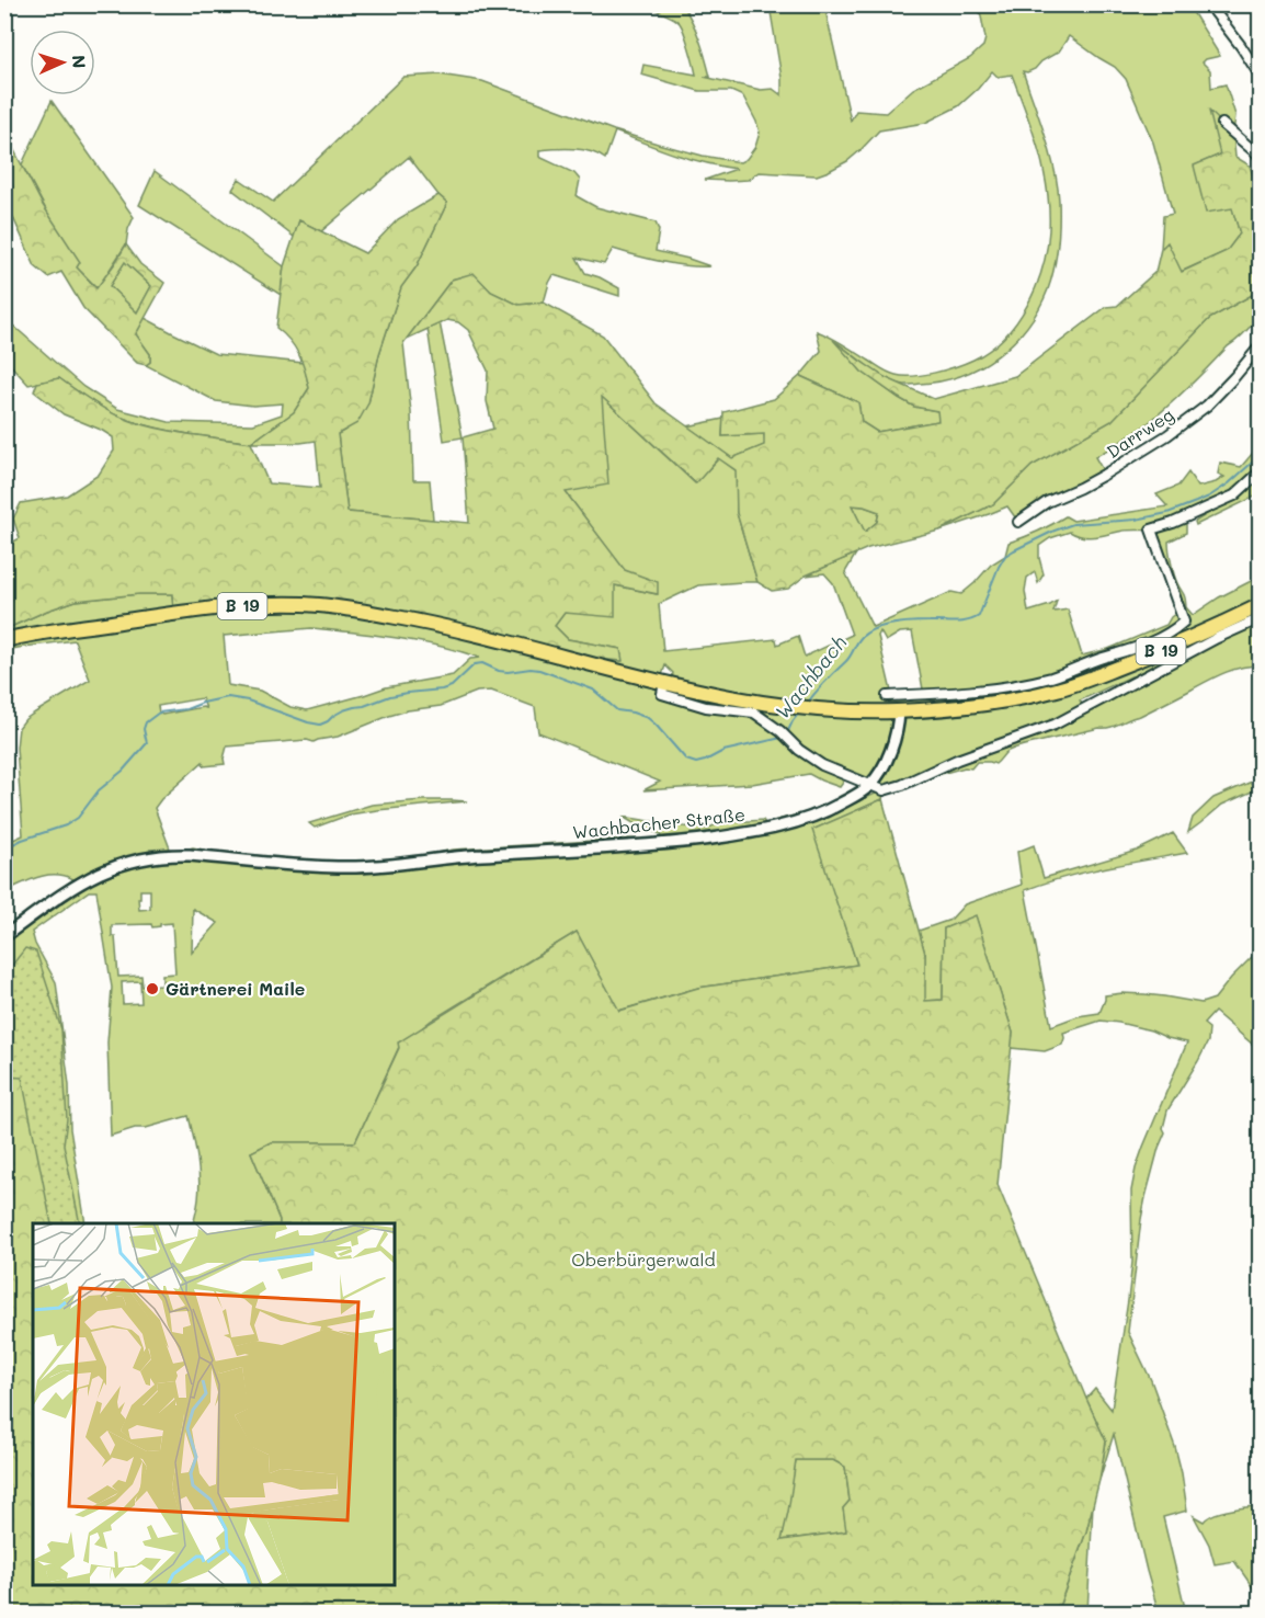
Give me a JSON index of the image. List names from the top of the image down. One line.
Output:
{"streets":{"main road":["B 19"],"street":["Darrweg","Wachbacher Straße"]},"crossings":[["B 19","Wachbacher Straße"]],"water":["Wachbach"],"parks":["Oberbürgerwald"],"places":["Gärtnerei Maile"],"north":"right"}
